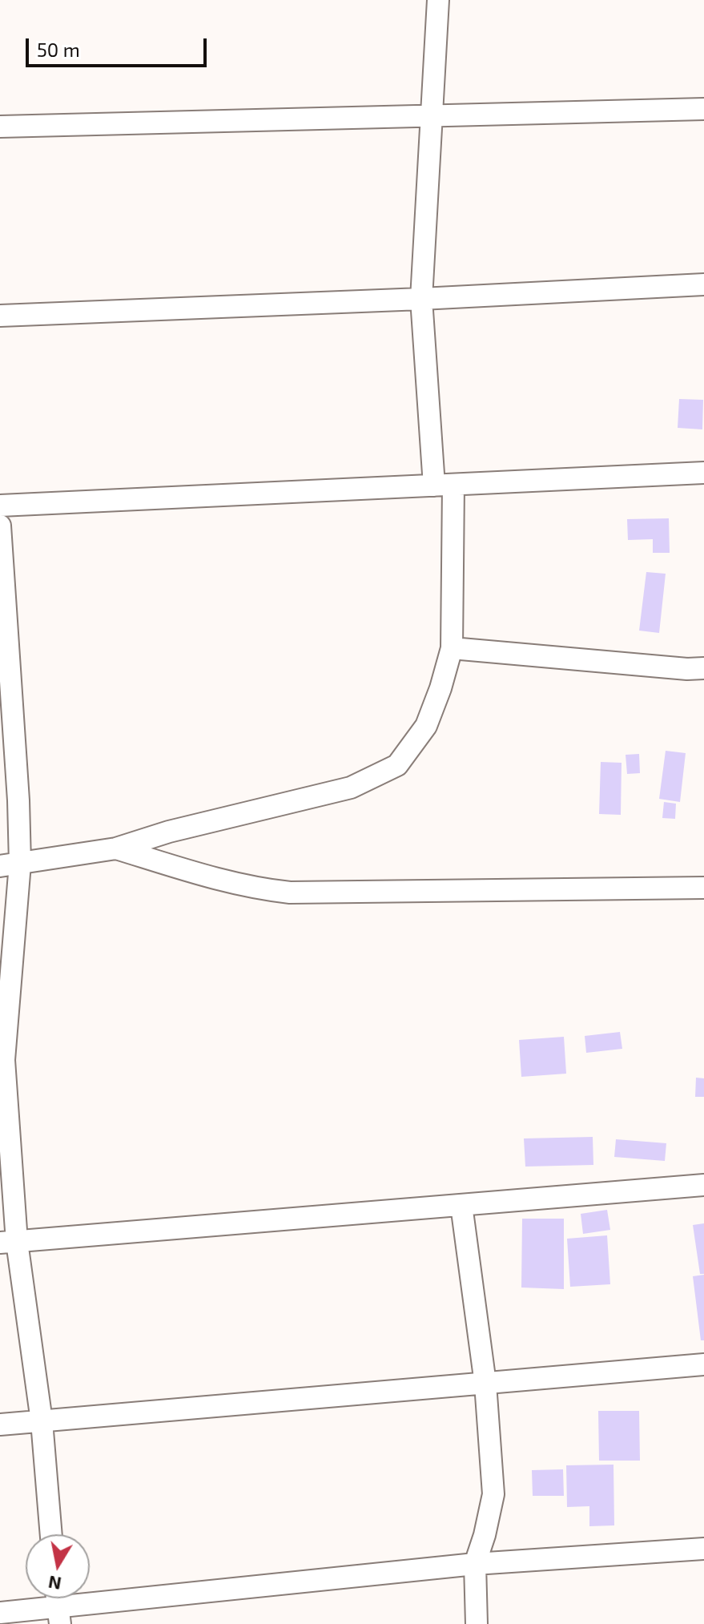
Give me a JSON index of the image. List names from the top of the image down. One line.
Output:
{"scale_bar":"50 m","north":"bottom"}
